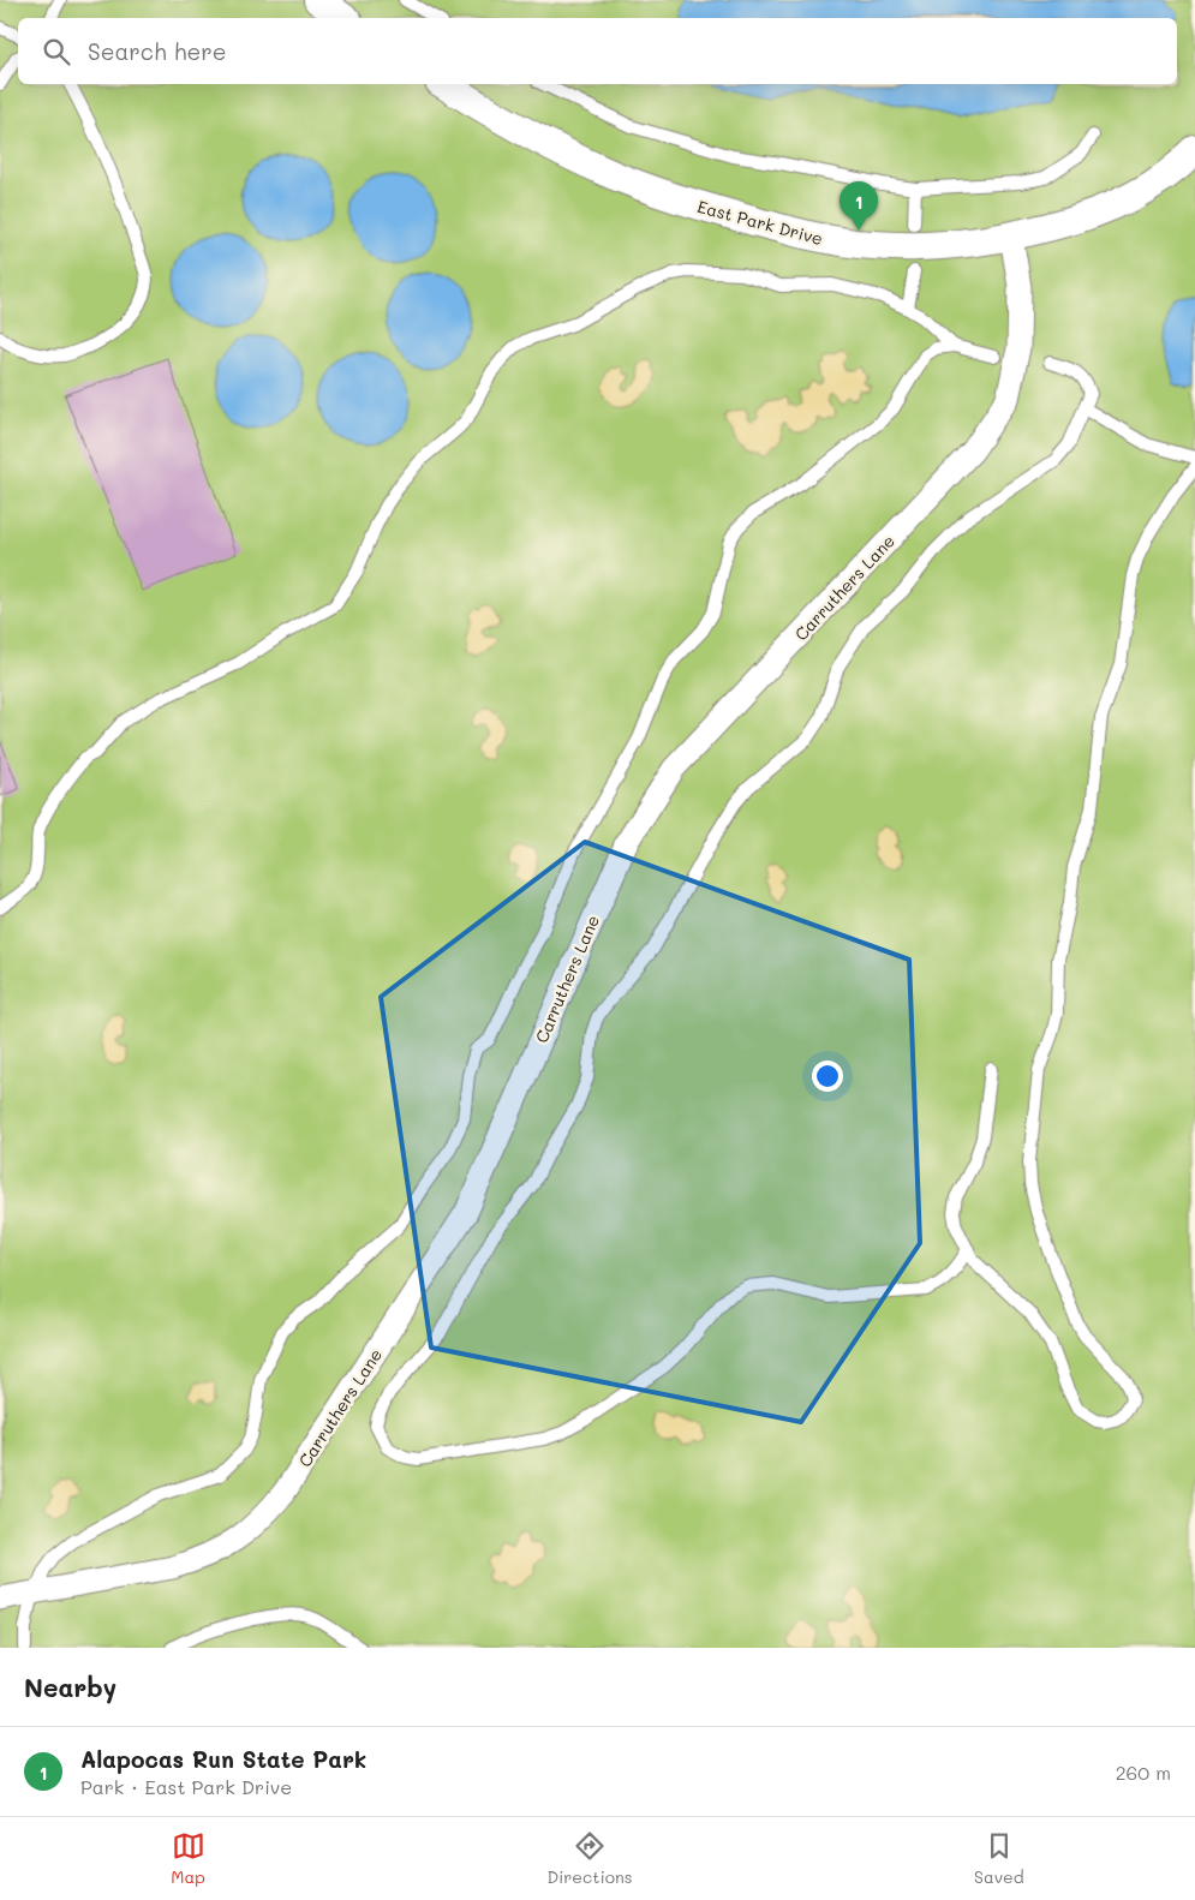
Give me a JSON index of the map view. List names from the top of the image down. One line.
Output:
{"streets":{"street":["East Park Drive","Carruthers Lane"]},"crossings":[["East Park Drive","Carruthers Lane"]],"page":{"search":"Search here","pins":"1","heading":"Nearby","list":[{"mark":"1","name":"Alapocas Run State Park","note":"Park · East Park Drive","value":"260 m"}],"nav":["Map","Directions","Saved"]}}
